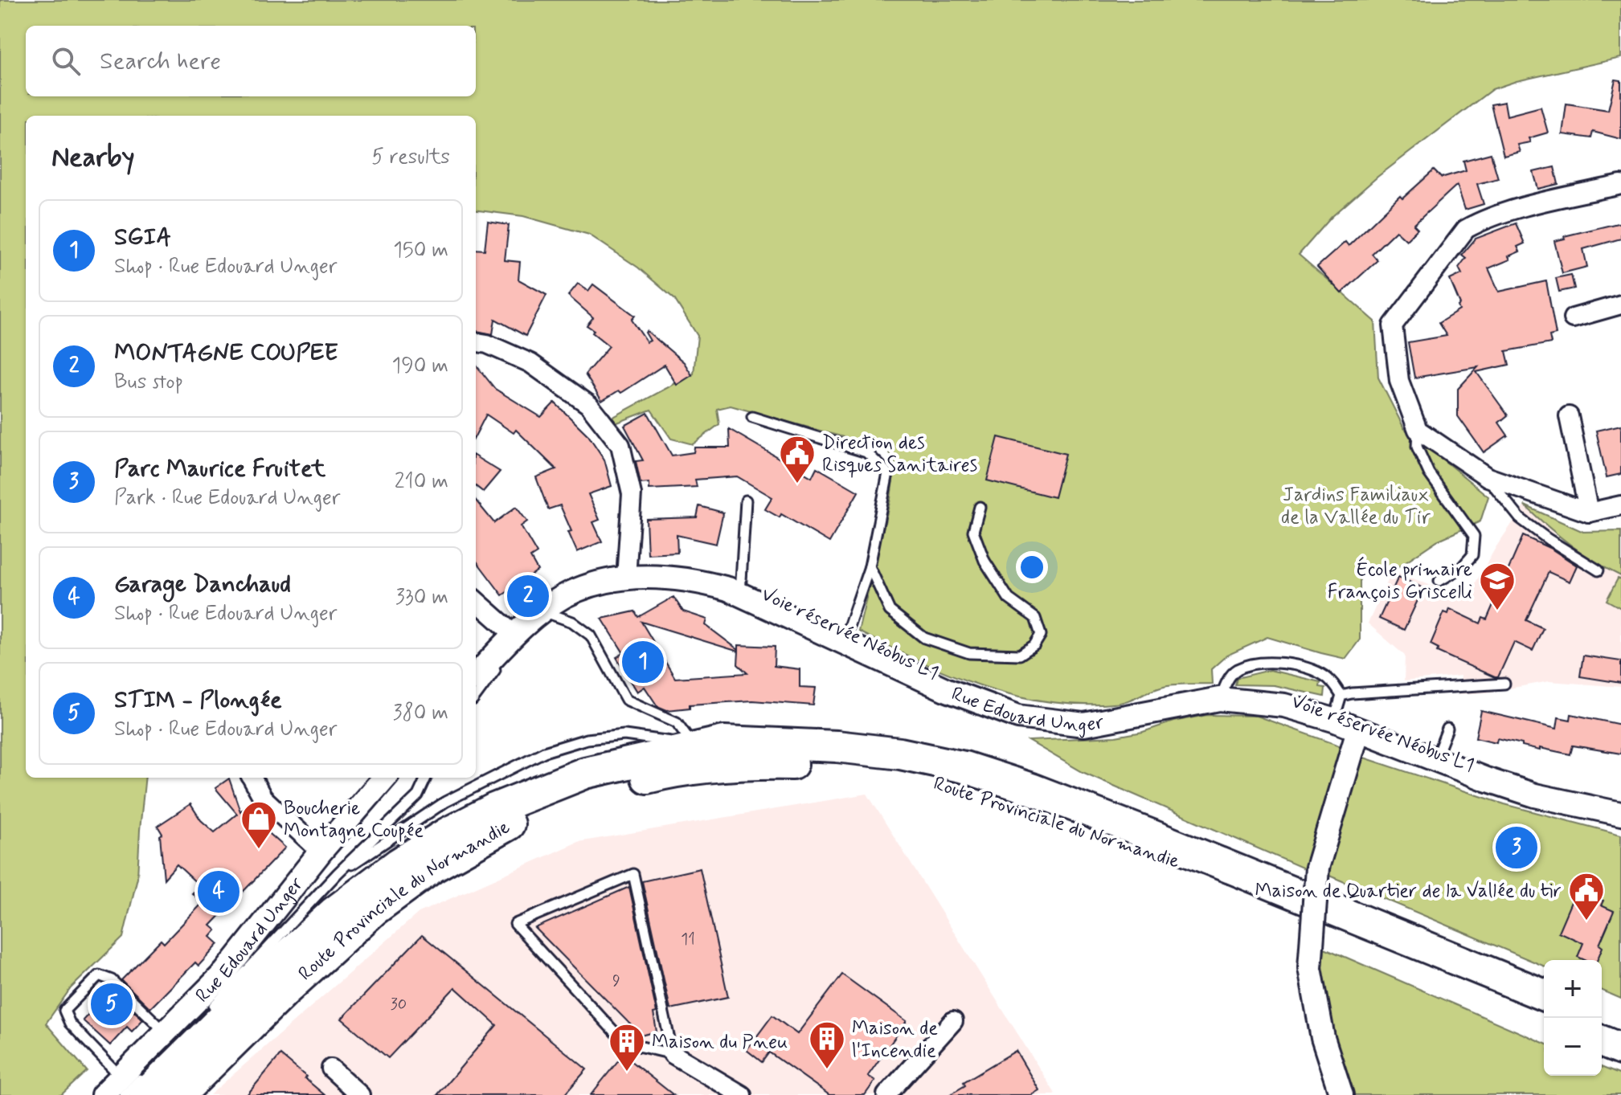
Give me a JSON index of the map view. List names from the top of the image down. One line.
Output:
{"streets":{"highway":["Route Provinciale du Normandie"],"street":["Rue Edouard Unger"],"lane":["Voie réservée Néobus L1"]},"crossings":[["Voie réservée Néobus L1","Rue Edouard Unger"],["Rue Edouard Unger","Route Provinciale du Normandie"]],"parks":["Jardins Familiaux de la Vallée du Tir"],"places":{"public building":["Direction des Risques Sanitaires","Maison de Quartier de la Vallée du tir"],"school or university":["École primaire François Griscelli"],"shop":["Boucherie Montagne Coupée"],"building":["Maison de l'Incendie","Maison du Pneu"]},"house_numbers":["11","9","30"],"page":{"search":"Search here","heading":["Nearby","5 results"],"list":[{"mark":"1","name":"SGIA","note":"Shop · Rue Edouard Unger","value":"150 m"},{"mark":"2","name":"MONTAGNE COUPEE","note":"Bus stop","value":"190 m"},{"mark":"3","name":"Parc Maurice Fruitet","note":"Park · Rue Edouard Unger","value":"210 m"},{"mark":"4","name":"Garage Danchaud","note":"Shop · Rue Edouard Unger","value":"330 m"},{"mark":"5","name":"STIM - Plongée","note":"Shop · Rue Edouard Unger","value":"380 m"}],"pins":["2","1","3","4","5"],"map_buttons":["+","−"]}}
